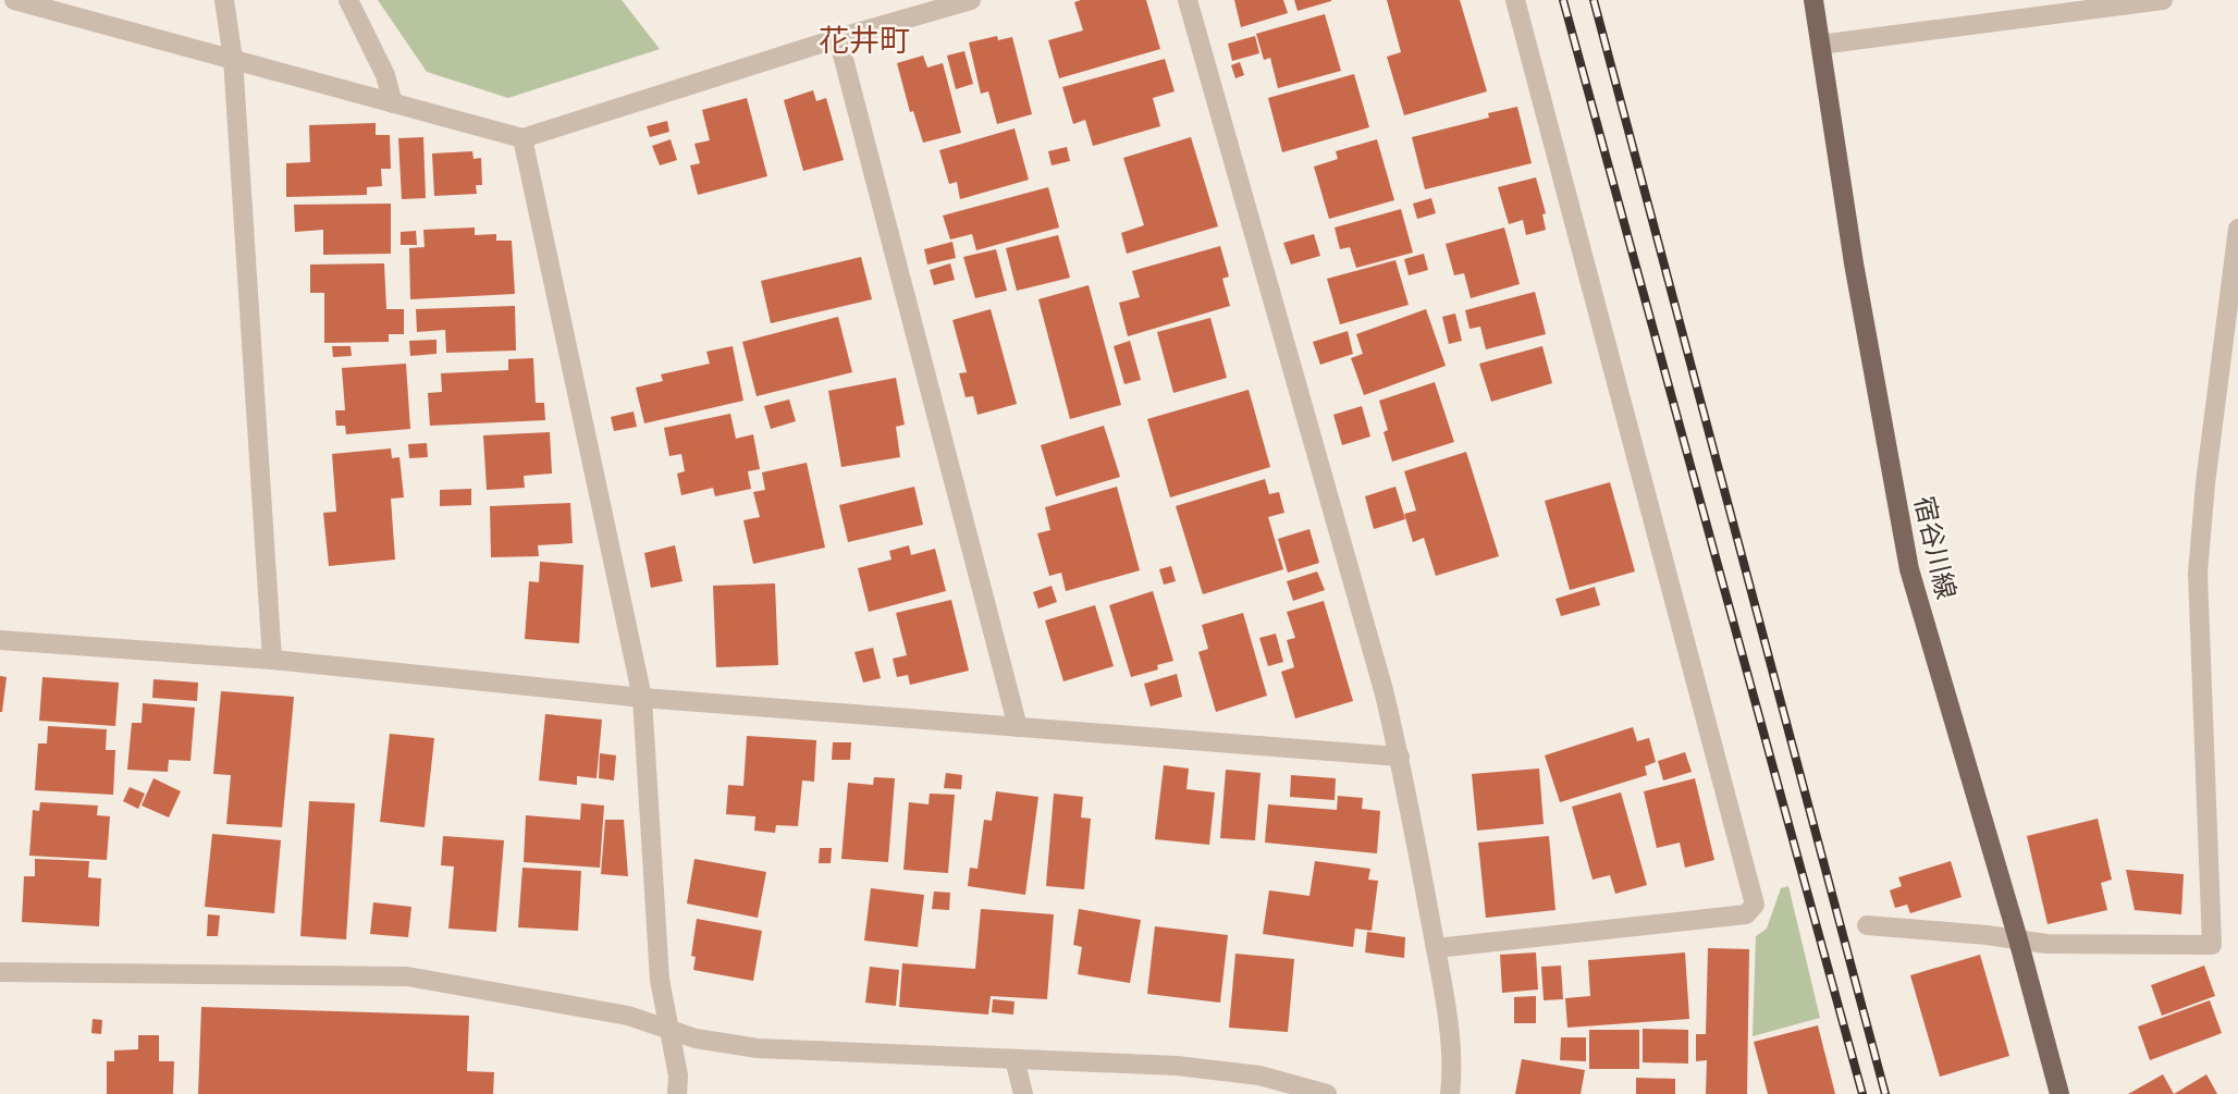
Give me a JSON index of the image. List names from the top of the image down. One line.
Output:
{"streets":{"main road":["宿谷川線"]},"districts":["花井町"]}
